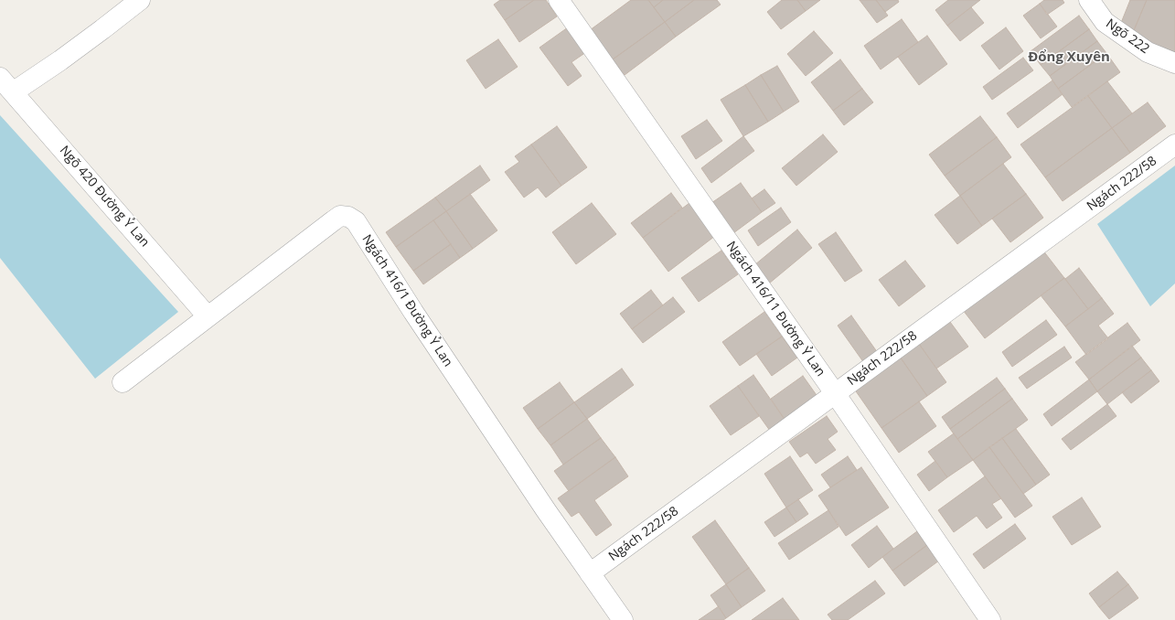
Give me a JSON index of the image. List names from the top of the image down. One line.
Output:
{"streets":{"street":["Ngõ 222","Ngách 222/58","Ngõ 420 Đường Ỷ Lan","Ngách 416/1 Đường Ỷ Lan","Ngách 416/11 Đường Ỷ Lan"]},"crossings":[["Ngách 222/58","Ngách 416/1 Đường Ỷ Lan"],["Ngách 222/58","Ngách 416/11 Đường Ỷ Lan"],["Ngõ 420 Đường Ỷ Lan","Ngách 416/1 Đường Ỷ Lan"]],"districts":["Đổng Xuyên"]}
